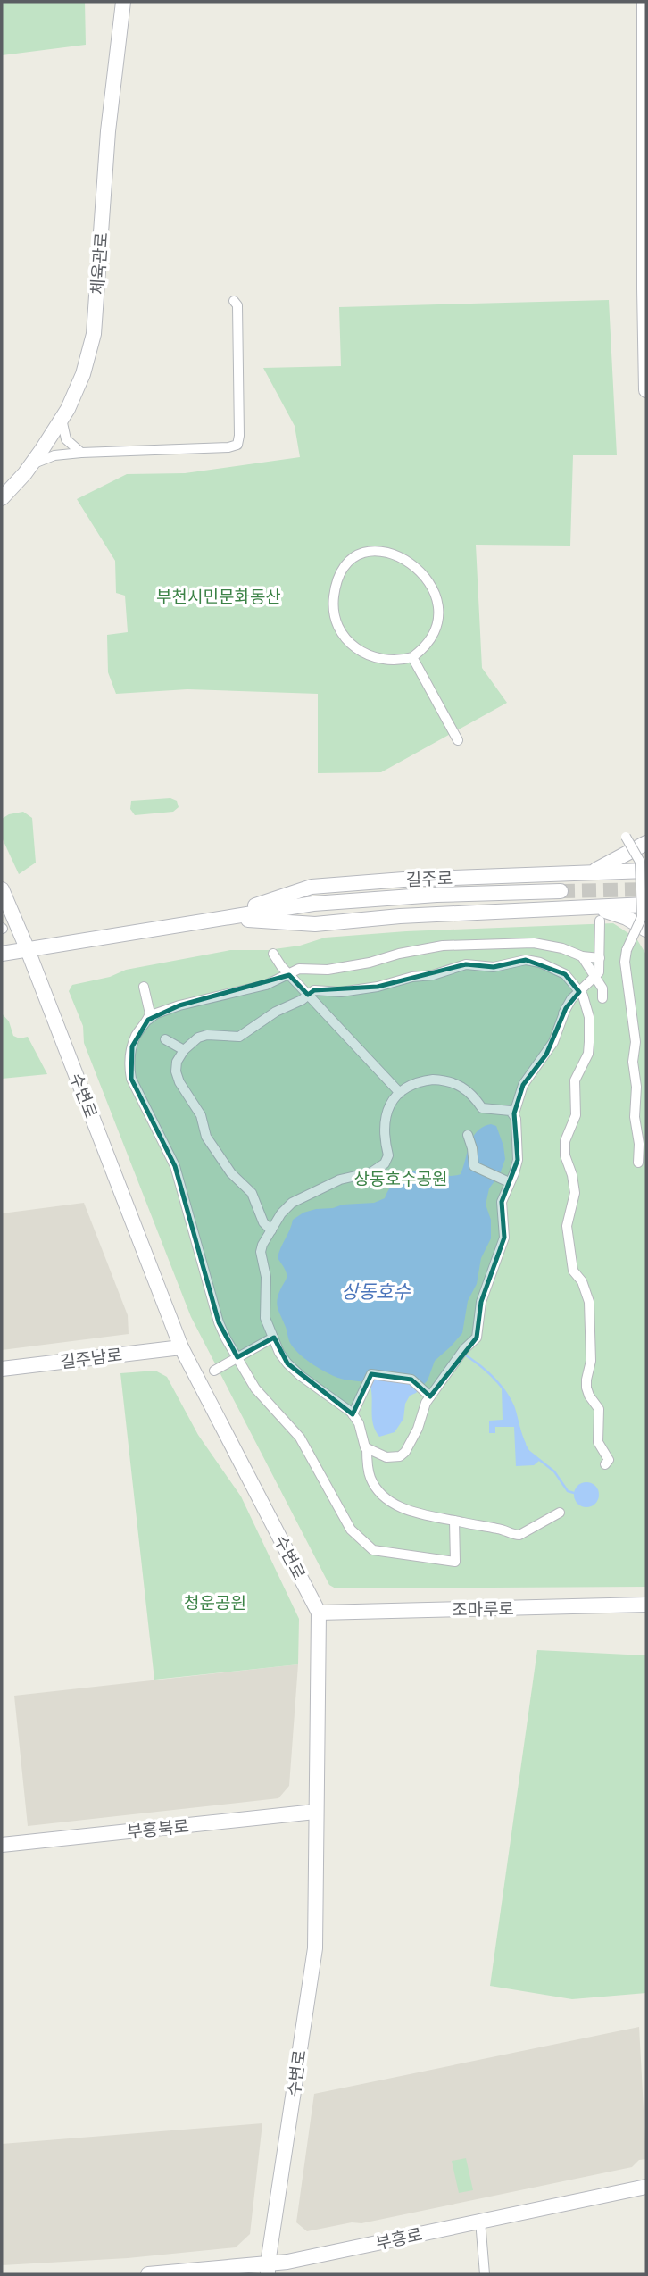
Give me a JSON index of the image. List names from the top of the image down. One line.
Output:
{"streets":{"street":["체육관로","길주로","수변로","길주남로","조마루로","부흥북로","부흥로"]},"crossings":[["길주로","수변로"],["수변로","길주남로"],["수변로","조마루로"],["수변로","부흥북로"],["수변로","부흥로"]],"water":["상동호수"],"parks":["부천시민문화동산","상동호수공원","청운공원"]}
